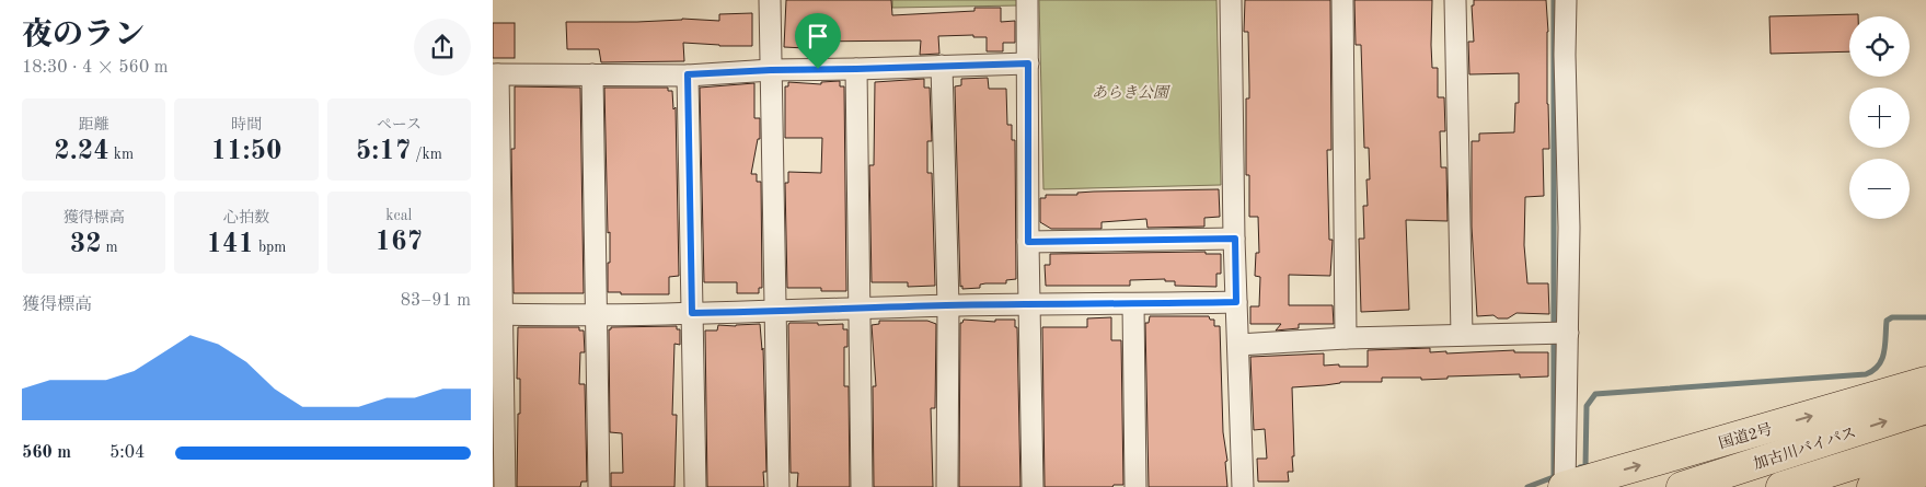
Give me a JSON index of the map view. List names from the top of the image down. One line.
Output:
{"streets":{"highway":["国道2号","加古川バイパス"]},"one_way":["国道2号"],"parks":["あらき公園"],"page":{"heading":["夜のラン","18:30 · 4 × 560 m"],"map_buttons":["+","−"],"stats":[["距離","2.24 km"],["時間","11:50"],["ペース","5:17 /km"],["獲得標高","32 m"],["心拍数","141 bpm"],["kcal","167"]],"chart":["獲得標高","83–91 m"],"list":[{"name":"560 m","note":"5:04"}]}}
